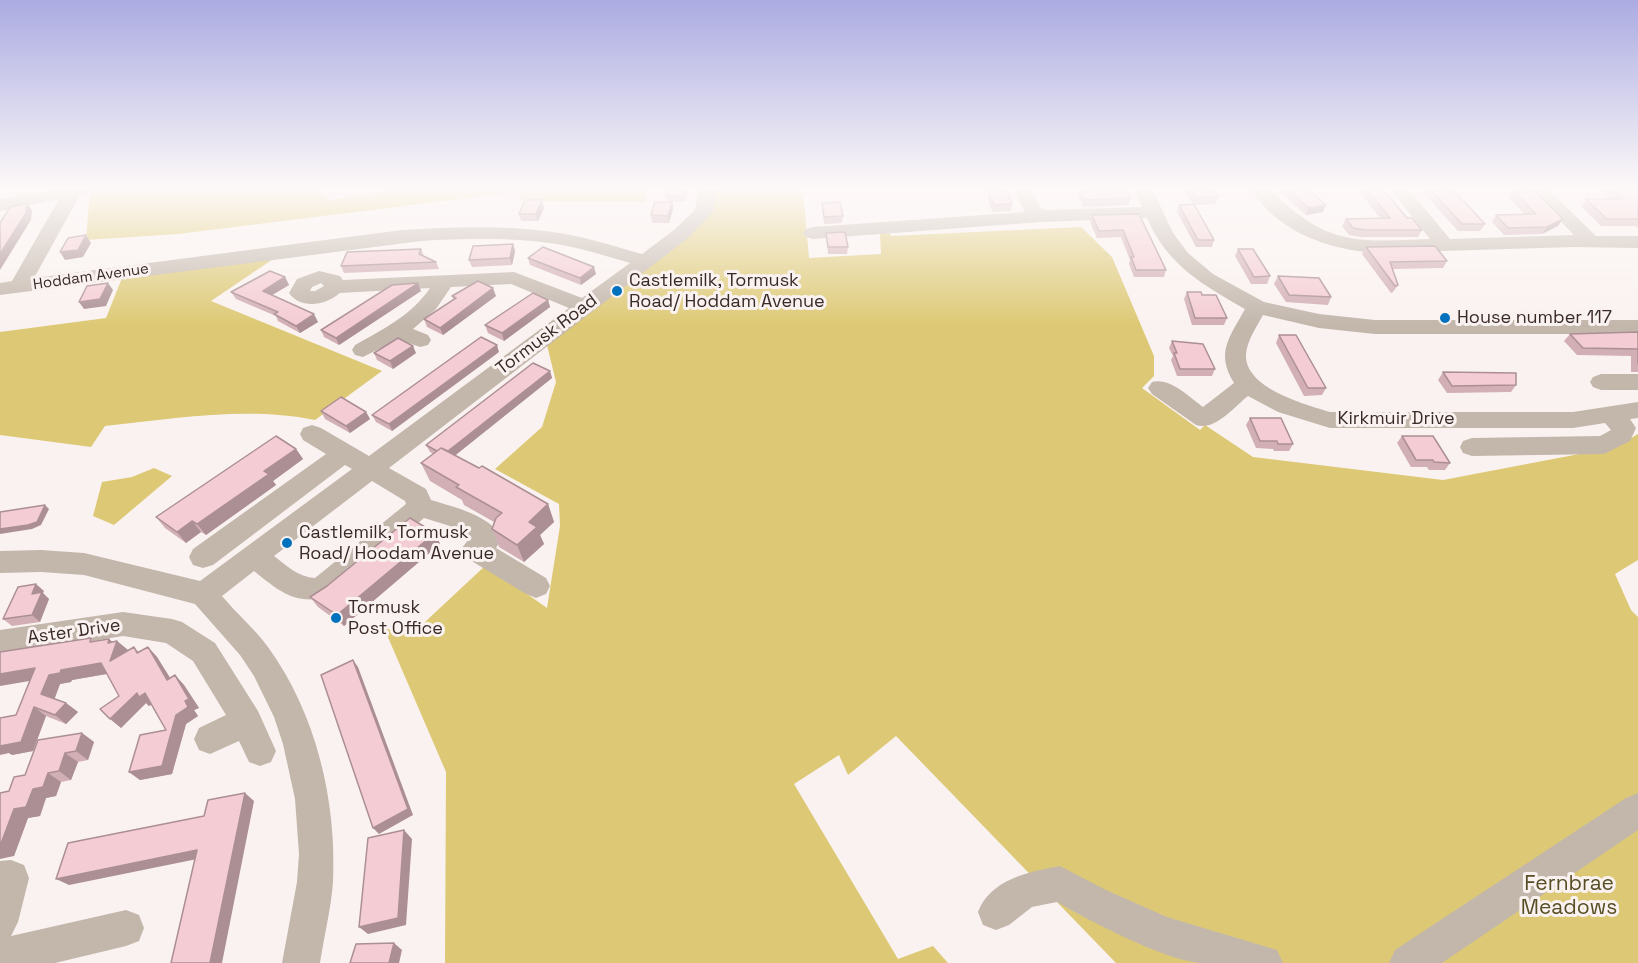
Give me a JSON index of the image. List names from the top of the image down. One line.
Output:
{"streets":{"street":["Hoddam Avenue","Tormusk Road","Kirkmuir Drive","Aster Drive"]},"crossings":[["Hoddam Avenue","Tormusk Road"]],"parks":["Fernbrae Meadows"],"places":["Castlemilk, Tormusk Road/ Hoddam Avenue","House number 117","Castlemilk, Tormusk Road/ Hoodam Avenue","Tormusk Post Office"]}
